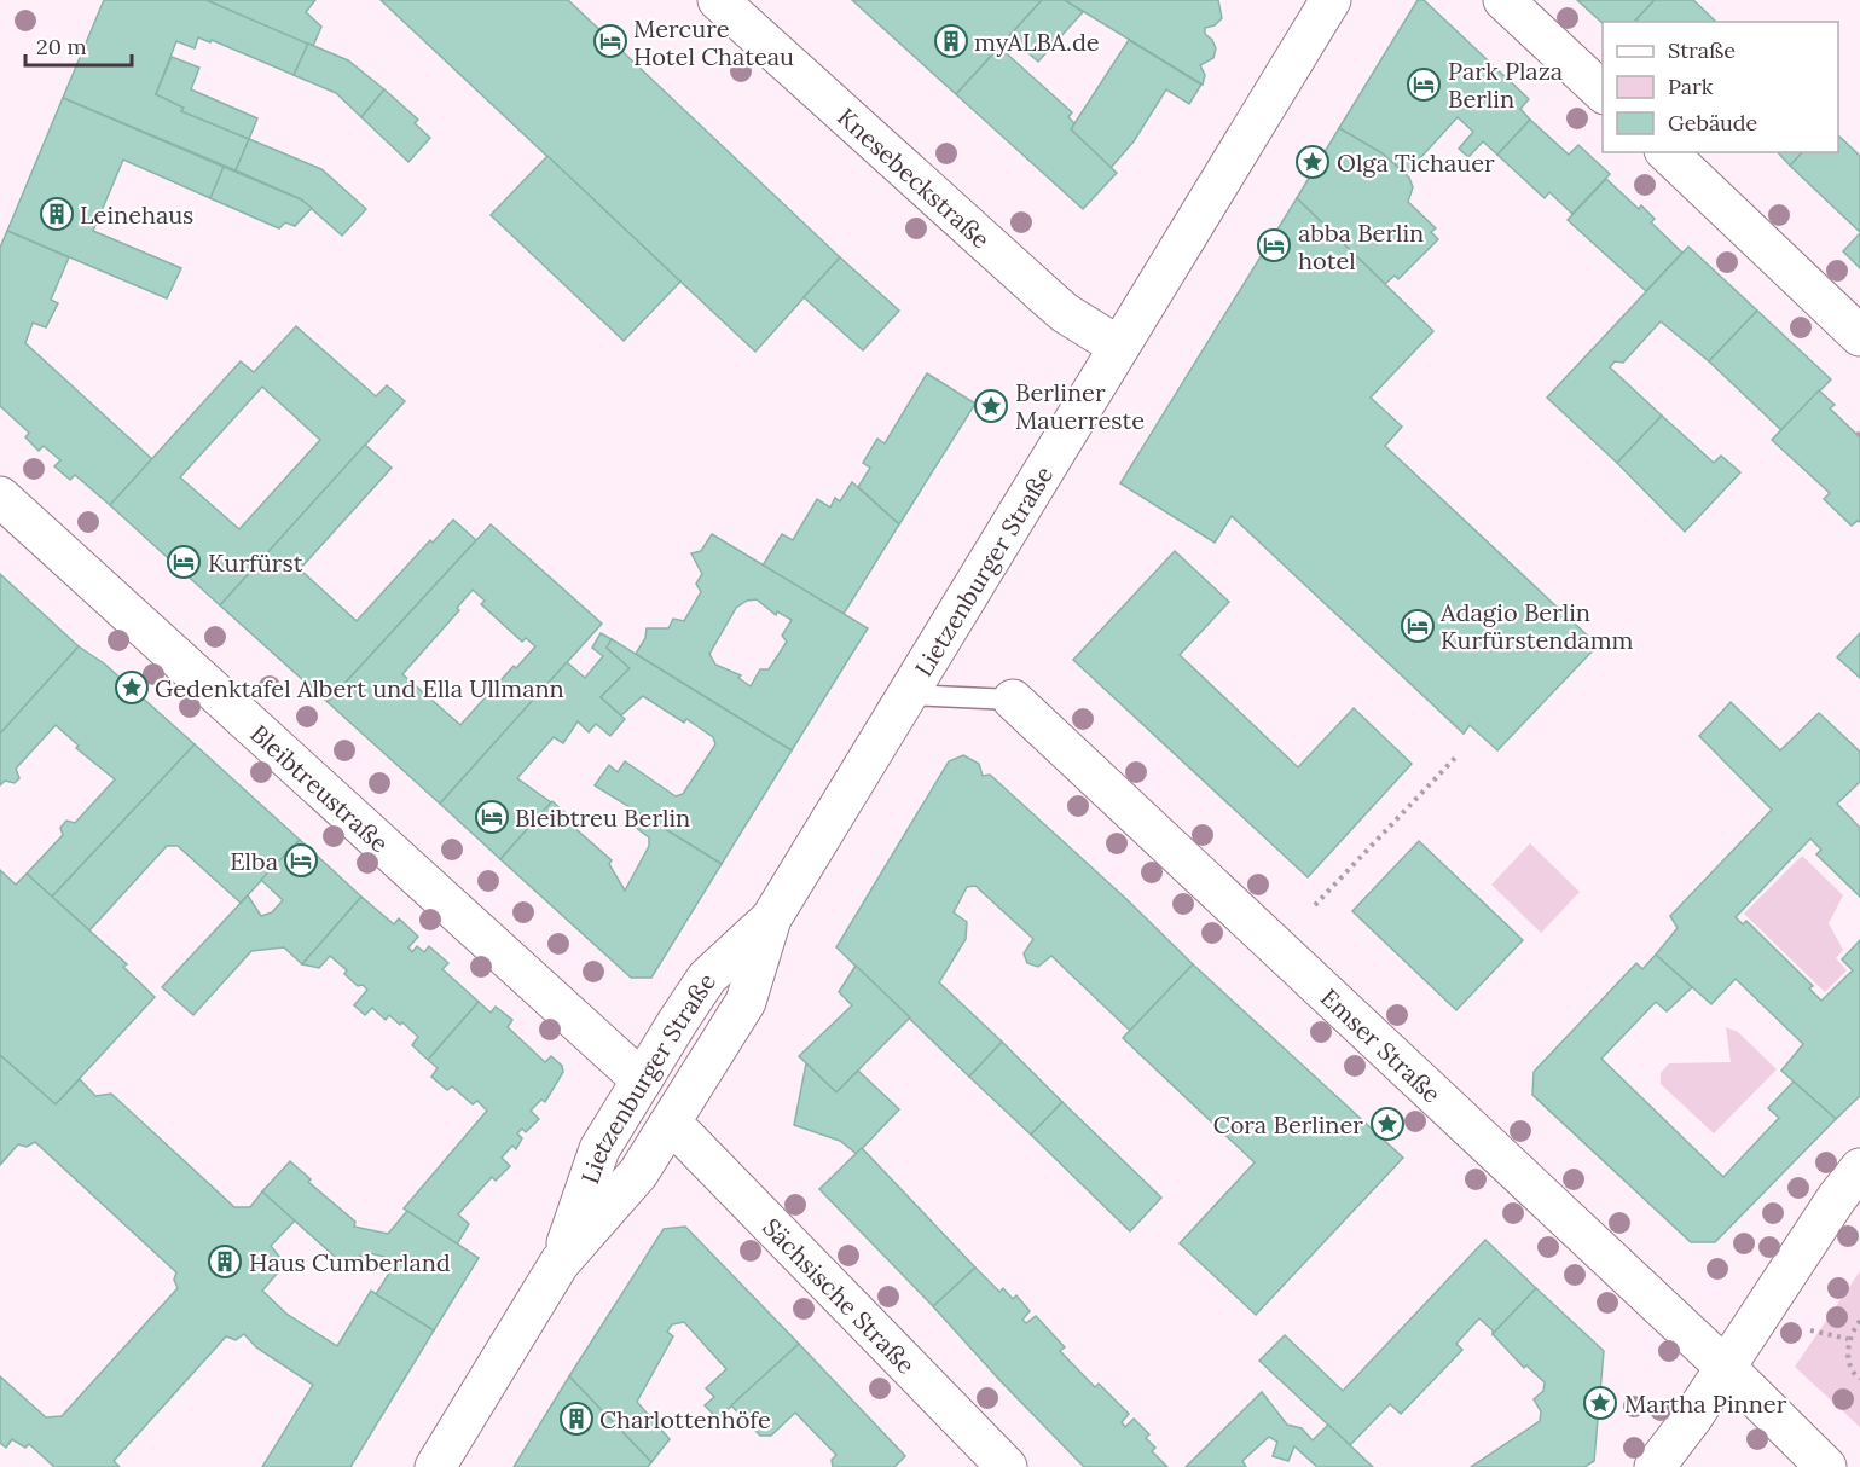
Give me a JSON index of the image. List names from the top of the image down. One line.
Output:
{"streets":{"street":["Knesebeckstraße","Lietzenburger Straße","Bleibtreustraße","Emser Straße","Sächsische Straße"]},"crossings":[["Knesebeckstraße","Lietzenburger Straße"],["Lietzenburger Straße","Bleibtreustraße"],["Lietzenburger Straße","Emser Straße"],["Lietzenburger Straße","Sächsische Straße"]],"places":{"hotel":["Mercure Hotel Chateau","Park Plaza Berlin","abba Berlin hotel","Kurfürst","Adagio Berlin Kurfürstendamm","Bleibtreu Berlin","Elba"],"building":["myALBA.de","Leinehaus","Haus Cumberland","Charlottenhöfe"],"place":["Olga Tichauer","Berliner Mauerreste","Gedenktafel Albert und Ella Ullmann","Cora Berliner","Martha Pinner"]},"legend":["Straße","Park","Gebäude"],"scale_bar":"20 m"}
